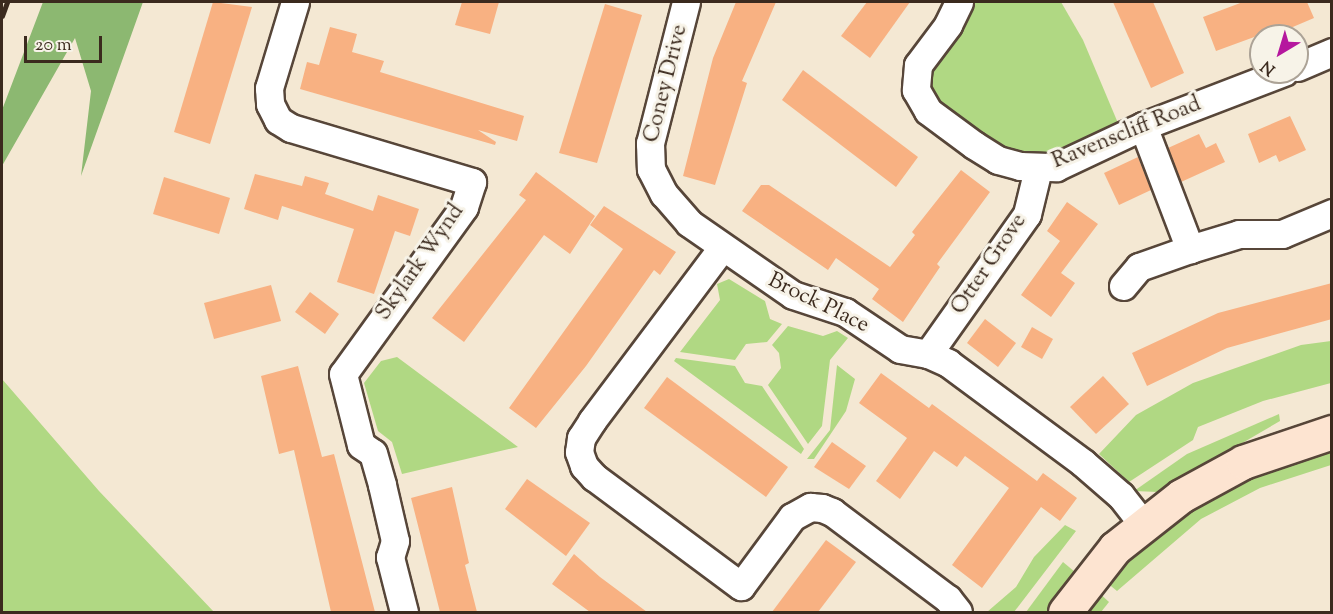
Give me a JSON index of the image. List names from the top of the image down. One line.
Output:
{"streets":{"street":["Coney Drive","Ravenscliff Road","Skylark Wynd","Otter Grove","Brock Place"]},"crossings":[["Coney Drive","Brock Place"],["Ravenscliff Road","Otter Grove"],["Otter Grove","Brock Place"]],"scale_bar":"20 m","north":"bottom left"}
